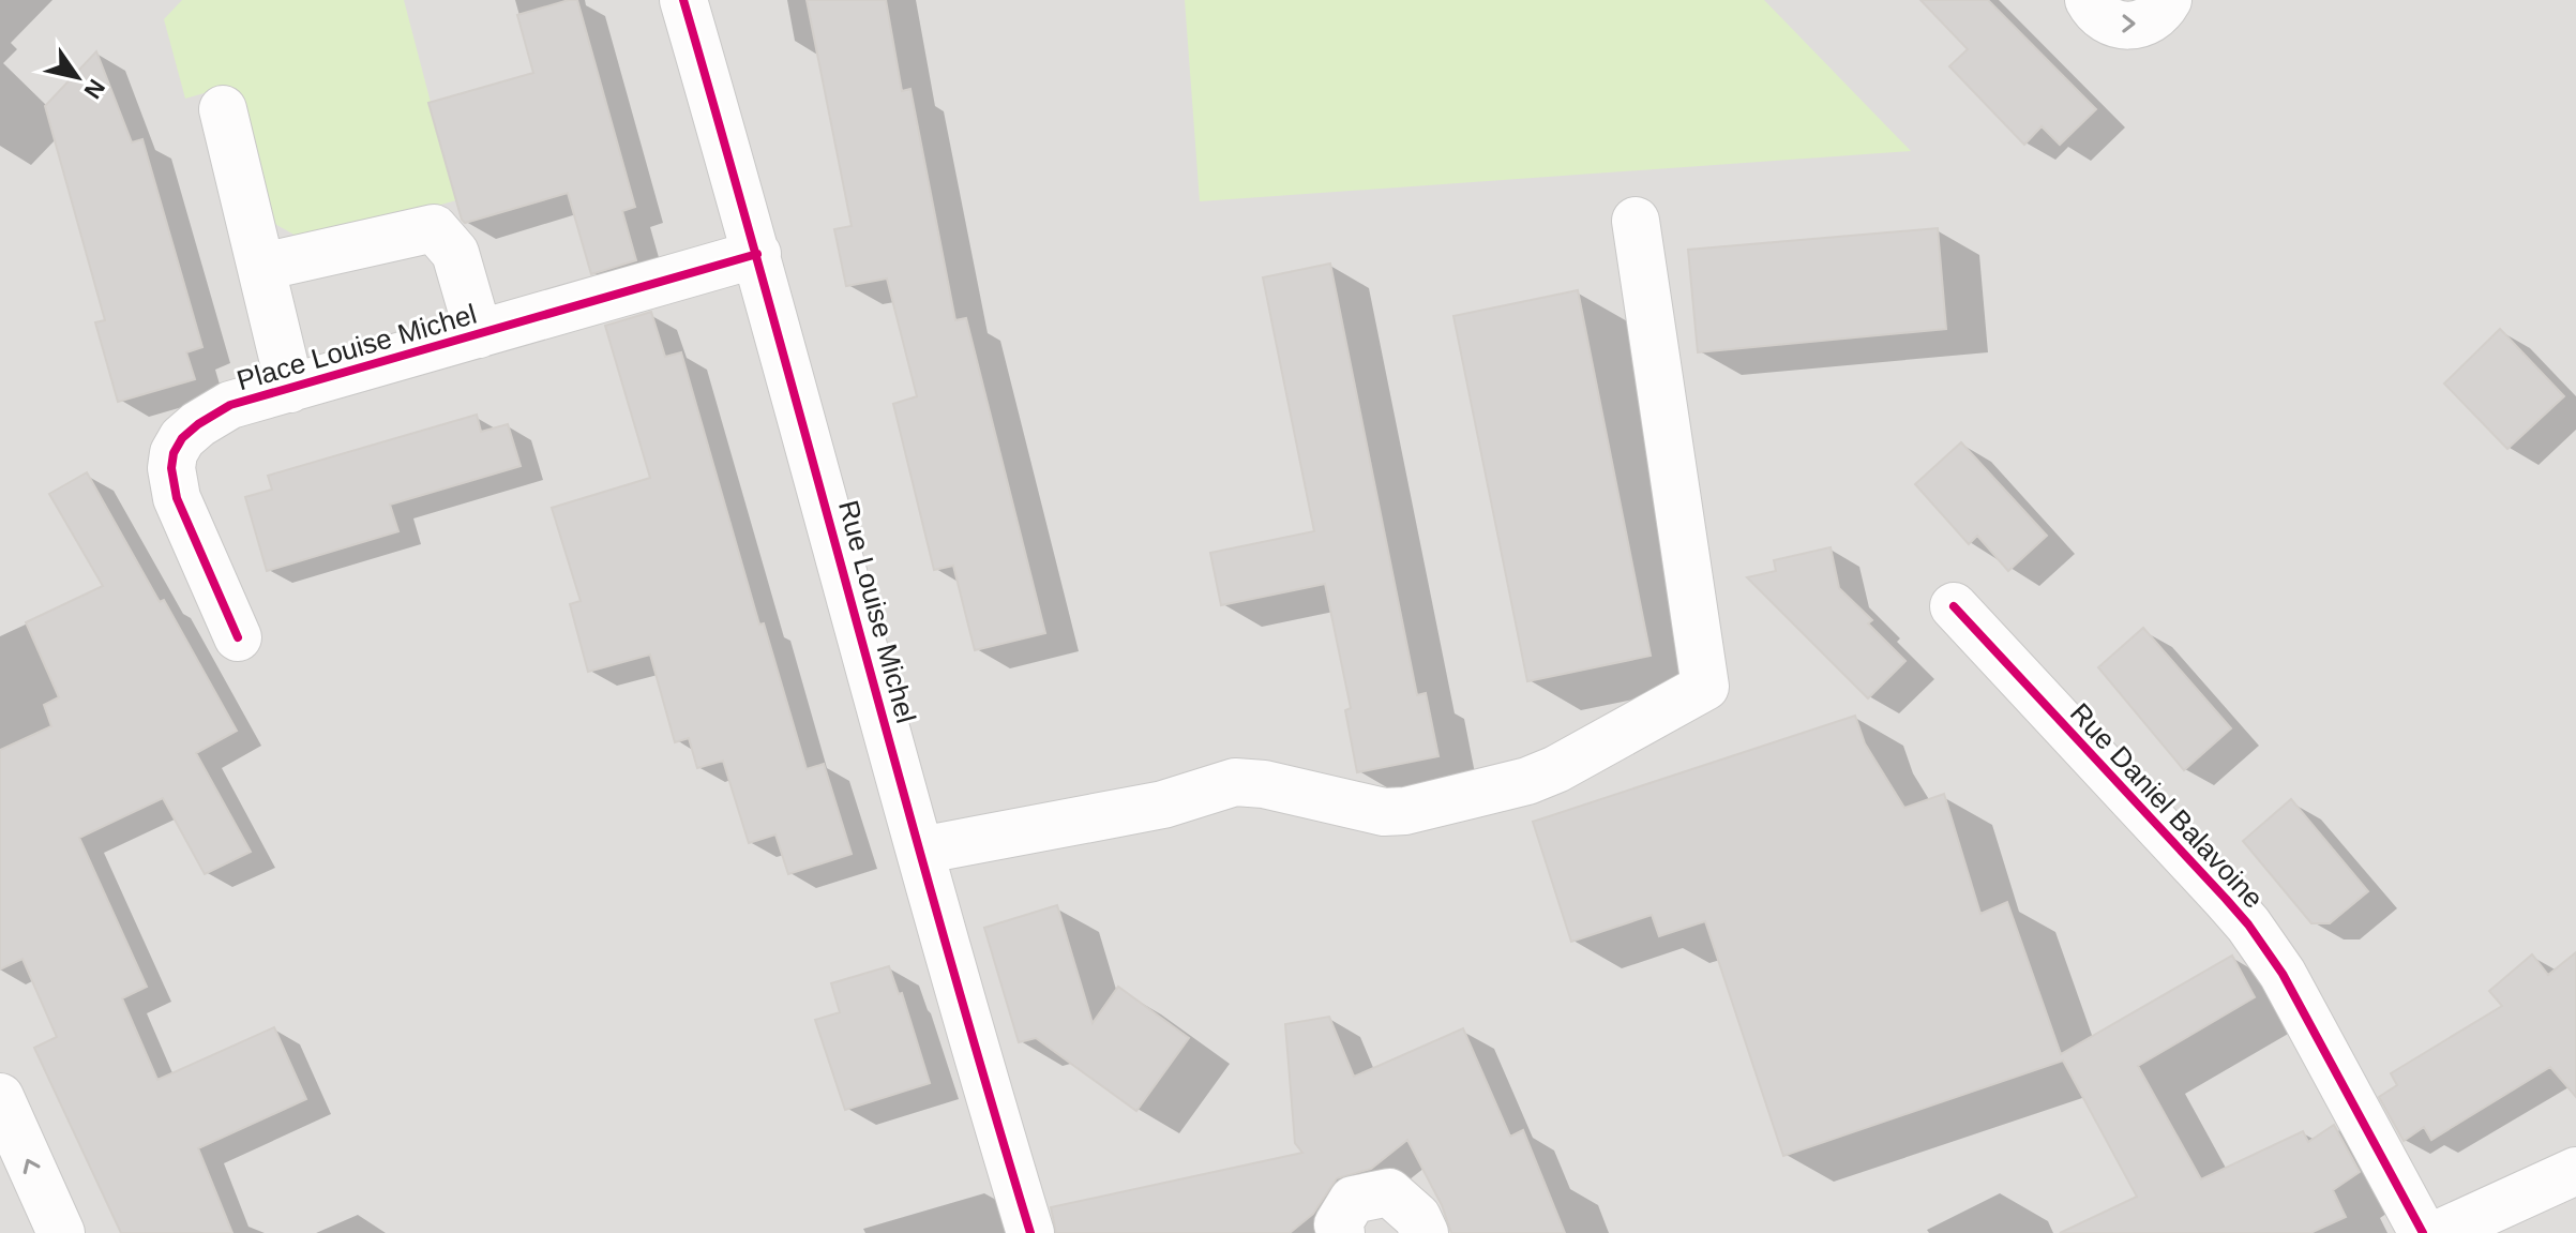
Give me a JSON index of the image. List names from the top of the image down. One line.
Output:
{"streets":{"street":["Place Louise Michel","Rue Louise Michel","Rue Daniel Balavoine"]},"crossings":[["Place Louise Michel","Rue Louise Michel"]],"north":"bottom right"}
